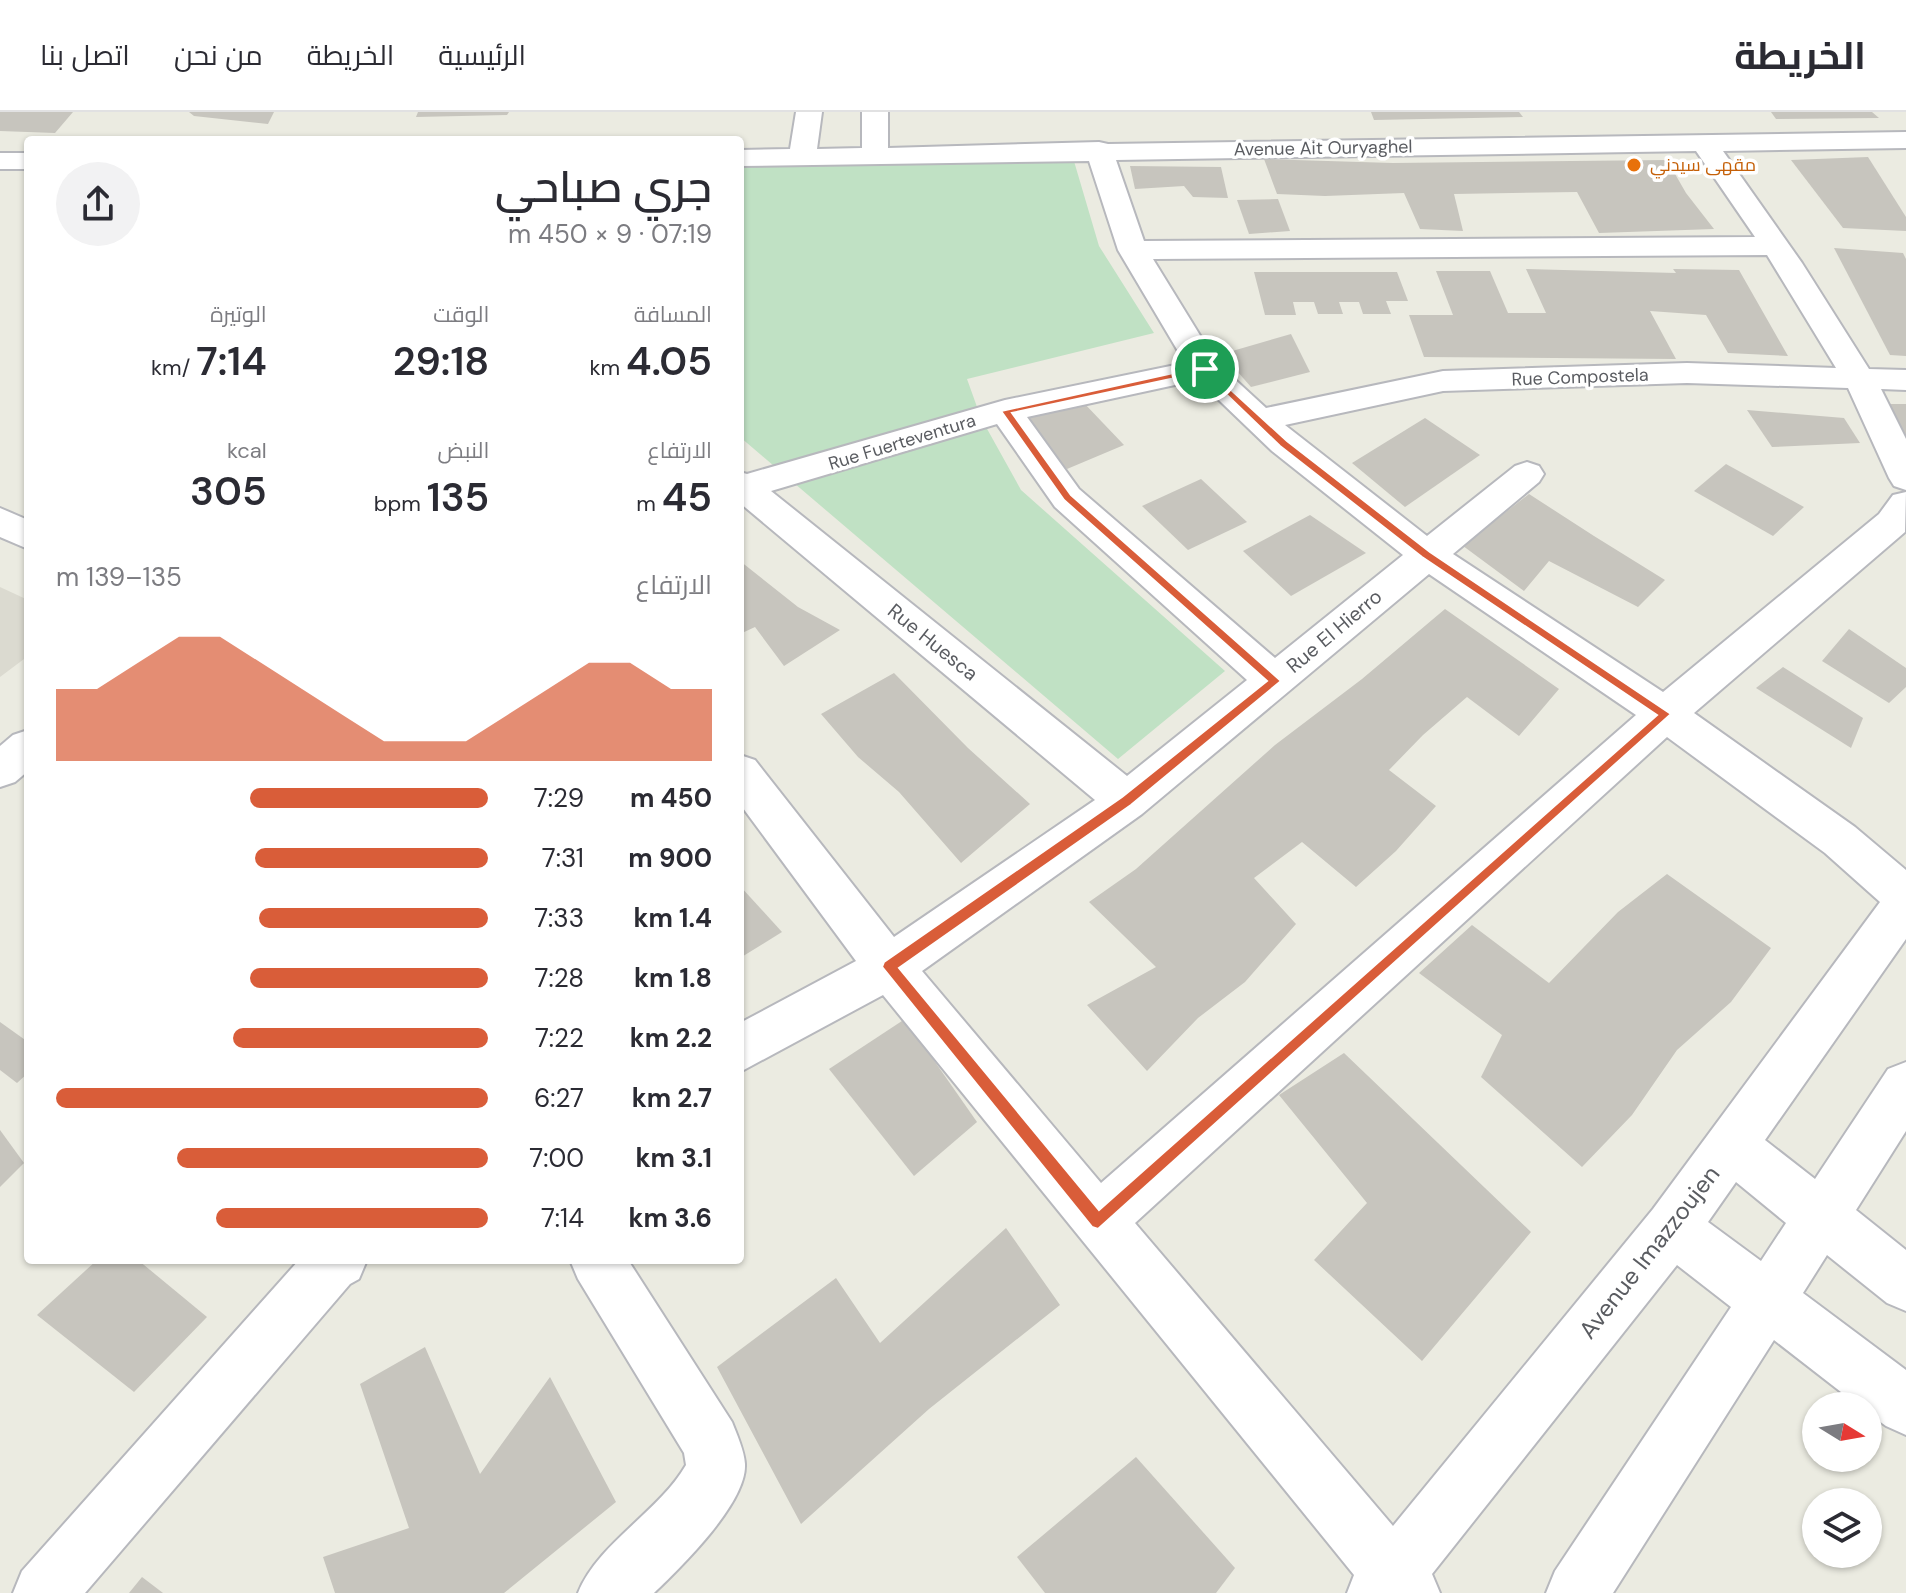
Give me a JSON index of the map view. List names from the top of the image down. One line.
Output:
{"streets":{"street":["Avenue Ait Ouryaghel","Rue Compostela","Rue Fuerteventura","Rue El Hierro","Rue Huesca","Avenue Imazzoujen"]},"crossings":[["Rue El Hierro","Rue Huesca"]],"places":["مقهى سيدني"],"north":"right","page":{"header":"الخريطة","nav":["الرئيسية","الخريطة","من نحن","اتصل بنا"],"heading":["جري صباحي","07:19 · 9 × 450 m"],"stats":[["المسافة","4.05 km"],["الوقت","29:18"],["الوتيرة","7:14 /km"],["الارتفاع","45 m"],["النبض","135 bpm"],["kcal","305"]],"chart":["الارتفاع","135–139 m"],"list":[{"name":"450 m","note":"7:29"},{"name":"900 m","note":"7:31"},{"name":"1.4 km","note":"7:33"},{"name":"1.8 km","note":"7:28"},{"name":"2.2 km","note":"7:22"},{"name":"2.7 km","note":"6:27"},{"name":"3.1 km","note":"7:00"},{"name":"3.6 km","note":"7:14"}]}}
